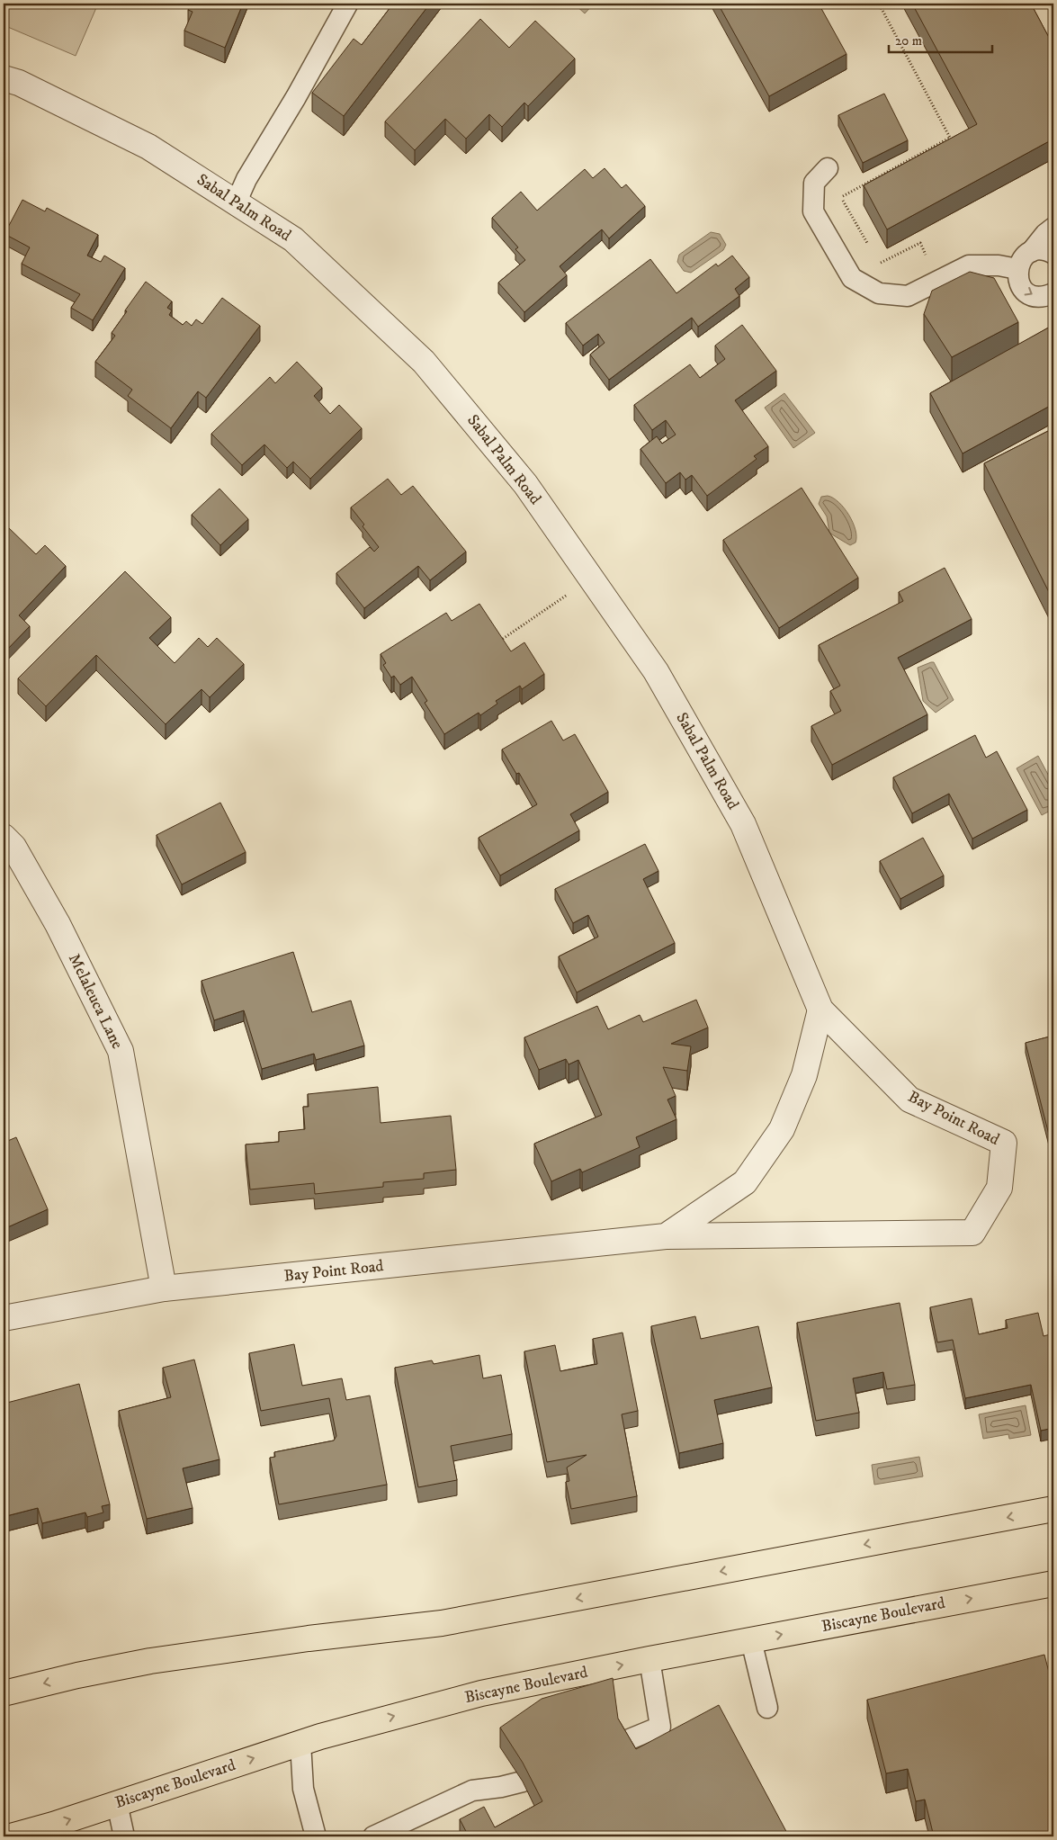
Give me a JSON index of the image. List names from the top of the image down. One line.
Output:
{"streets":{"main road":["Biscayne Boulevard"],"street":["Sabal Palm Road","Melaleuca Lane","Bay Point Road"]},"crossings":[["Sabal Palm Road","Bay Point Road"],["Melaleuca Lane","Bay Point Road"]],"scale_bar":"20 m"}
